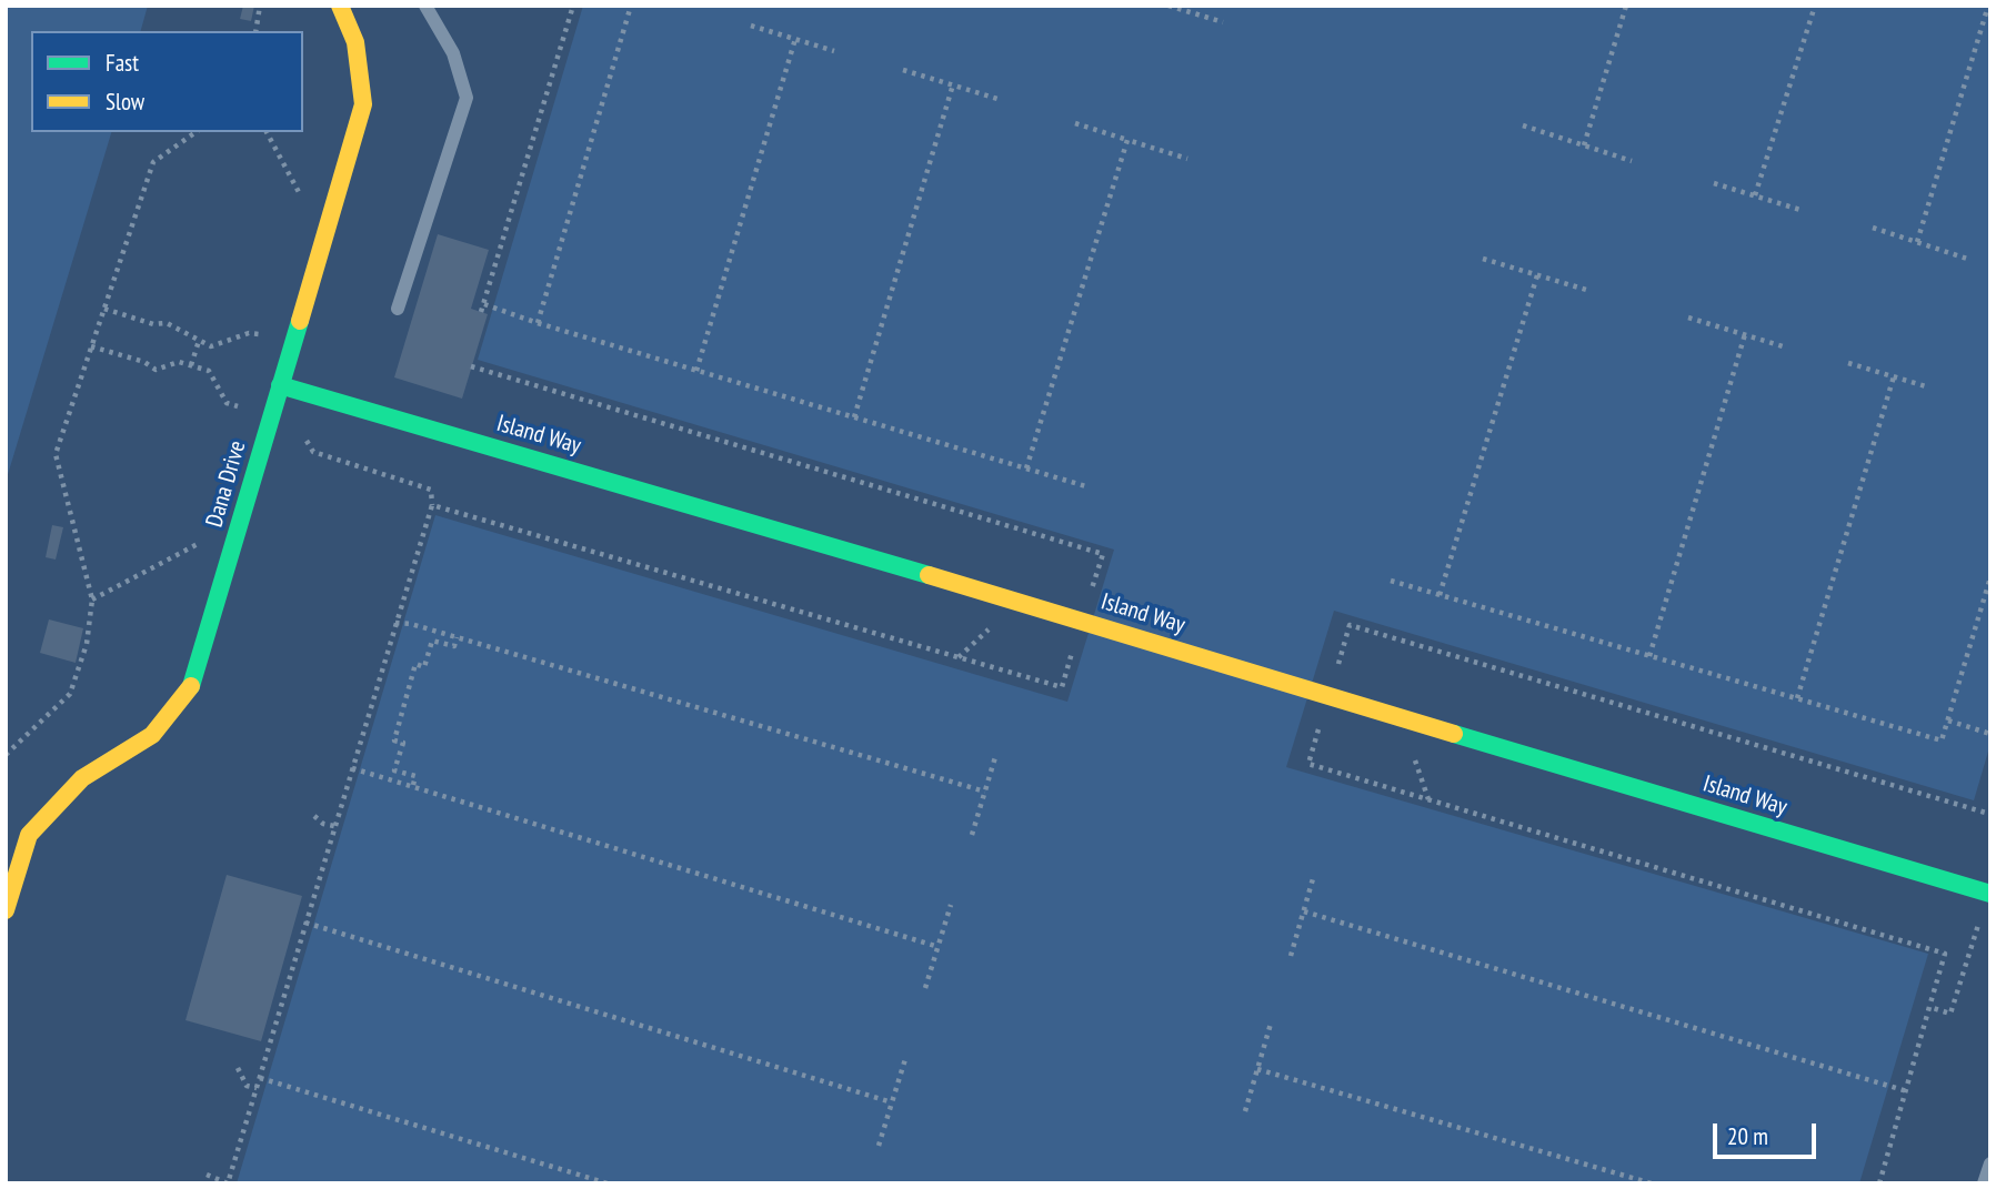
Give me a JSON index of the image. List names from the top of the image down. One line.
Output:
{"streets":{"street":["Island Way","Dana Drive"]},"crossings":[["Island Way","Dana Drive"]],"legend":["Fast","Slow"],"scale_bar":"20 m"}
